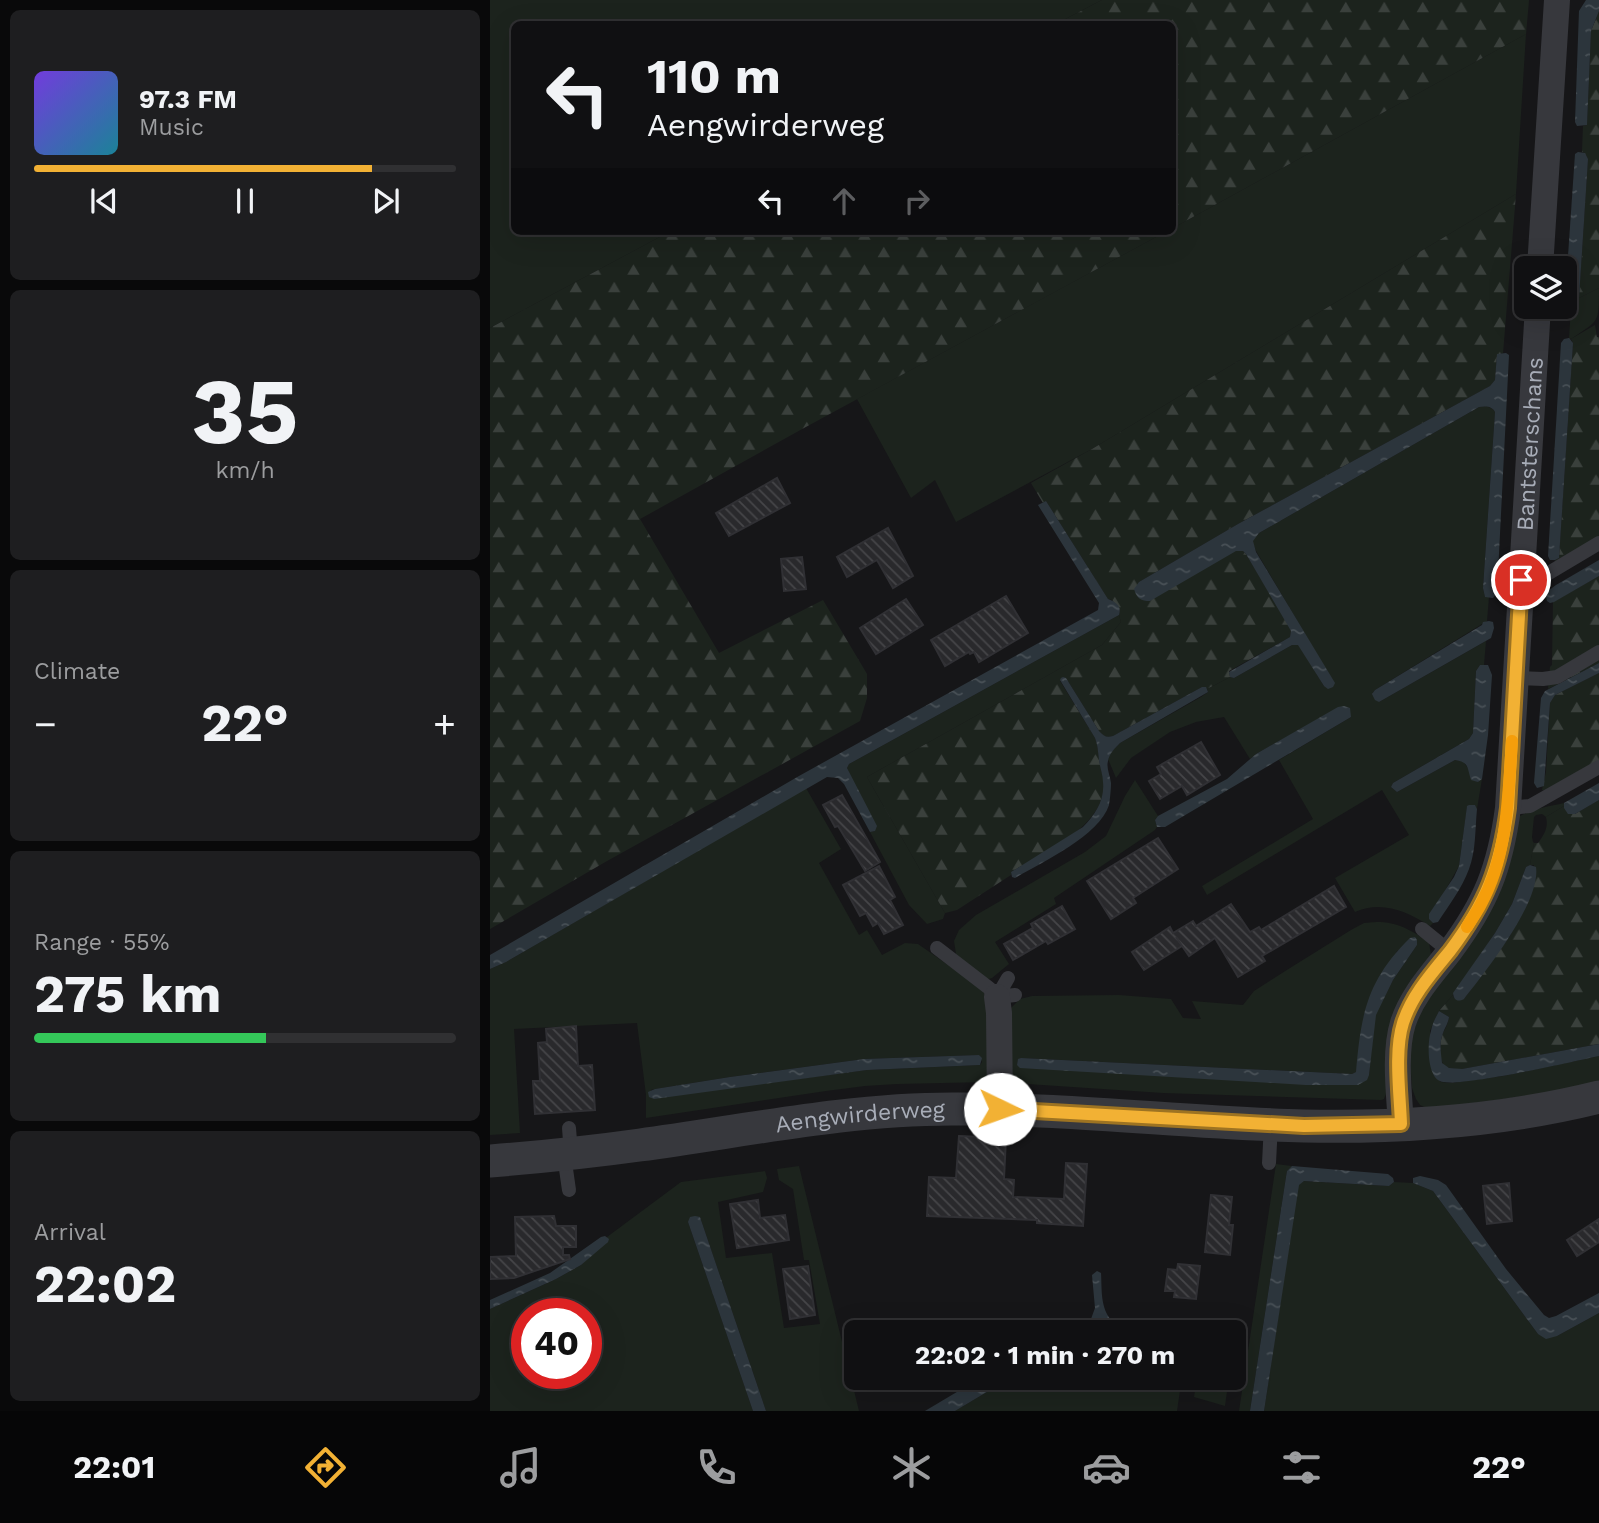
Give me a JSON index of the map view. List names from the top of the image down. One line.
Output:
{"streets":{"street":["Bantsterschans","Aengwirderweg"]},"crossings":[["Bantsterschans","Aengwirderweg"]],"page":{"turn":["110 m","Aengwirderweg"],"song":["97.3 FM","Music"],"tile":[["35","km/h"],"Climate",["Range · 55%","275 km"],["Arrival","22:02"]],"heat":["−","22°","+"],"limit":"40","trip":"22:02 · 1 min · 270 m","tabs":["22:01","22°"]}}
